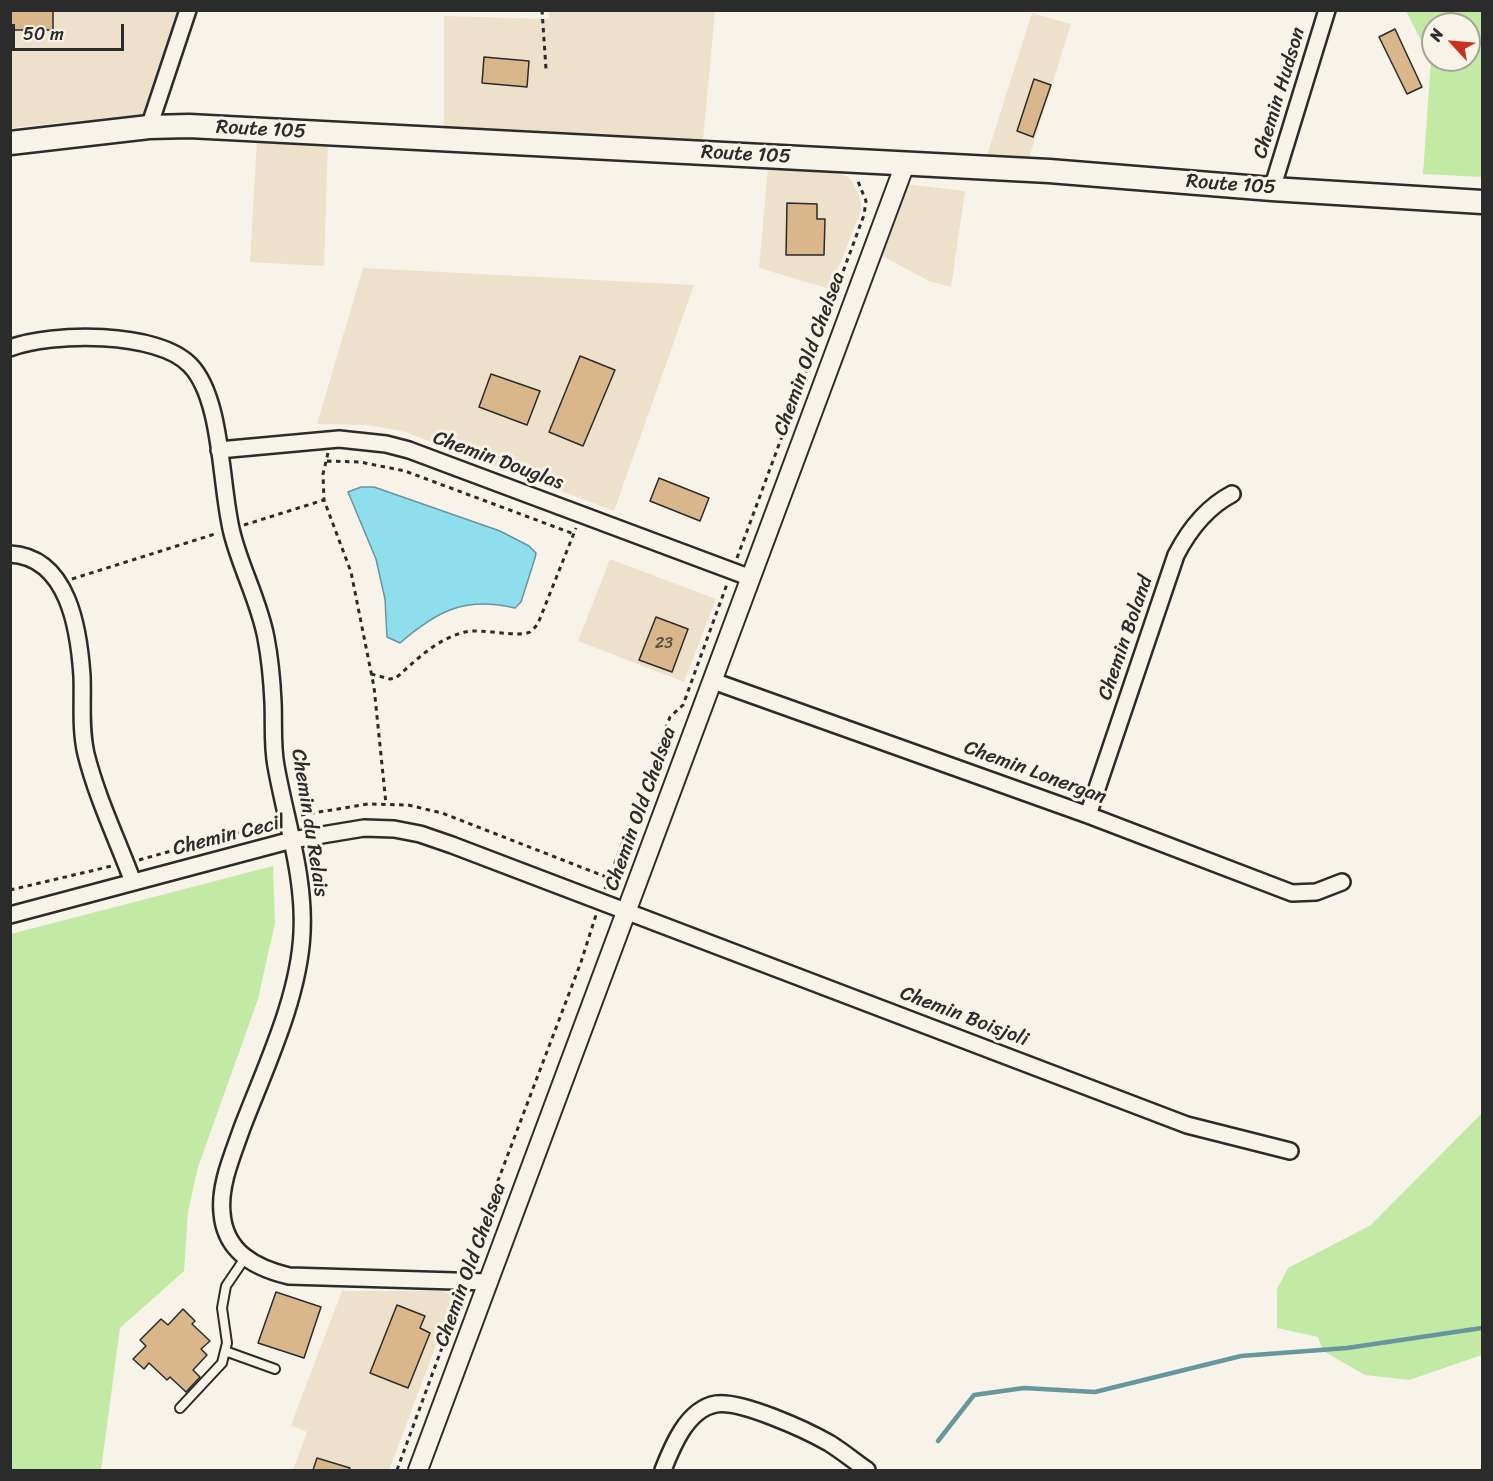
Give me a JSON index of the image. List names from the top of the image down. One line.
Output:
{"streets":{"main road":["Route 105"],"street":["Chemin Hudson","Chemin Old Chelsea","Chemin Douglas","Chemin Boland","Chemin Lonergan","Chemin du Relais","Chemin Cecil","Chemin Boisjoli"]},"crossings":[["Chemin Hudson","Route 105"],["Route 105","Chemin Old Chelsea"],["Chemin Old Chelsea","Chemin Douglas"],["Chemin Old Chelsea","Chemin Lonergan"],["Chemin Old Chelsea","Chemin du Relais"],["Chemin Old Chelsea","Chemin Cecil"],["Chemin Old Chelsea","Chemin Boisjoli"],["Chemin Douglas","Chemin du Relais"],["Chemin Boland","Chemin Lonergan"],["Chemin du Relais","Chemin Cecil"],["Chemin Cecil","Chemin Boisjoli"]],"house_numbers":["23"],"scale_bar":"50 m","north":"top left"}
